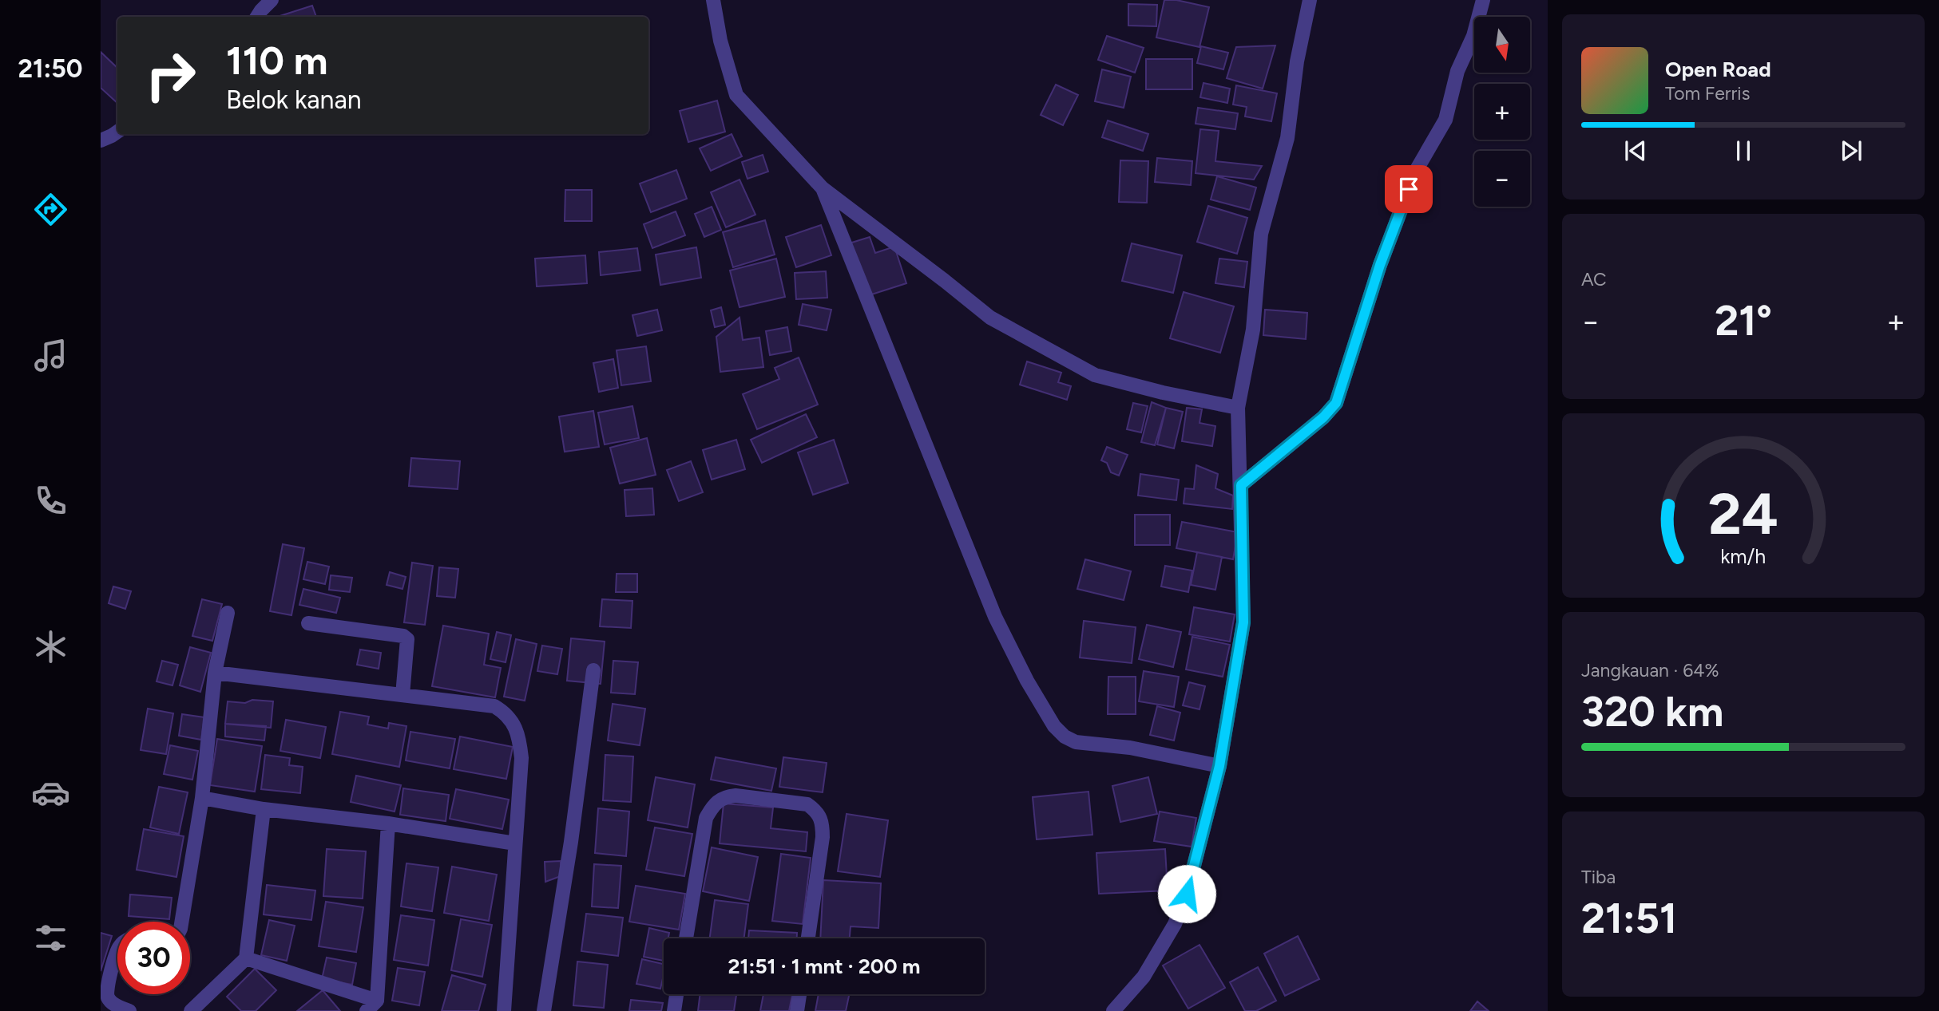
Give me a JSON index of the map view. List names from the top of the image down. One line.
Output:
{"north":"bottom","page":{"tabs":"21:50","map_buttons":["+","−"],"turn":["110 m","Belok kanan"],"song":["Open Road","Tom Ferris"],"tile":["AC",["Jangkauan · 64%","320 km"],["Tiba","21:51"]],"heat":["−","21°","+"],"limit":"30","trip":"21:51 · 1 mnt · 200 m","gauge":["24","km/h"]}}
